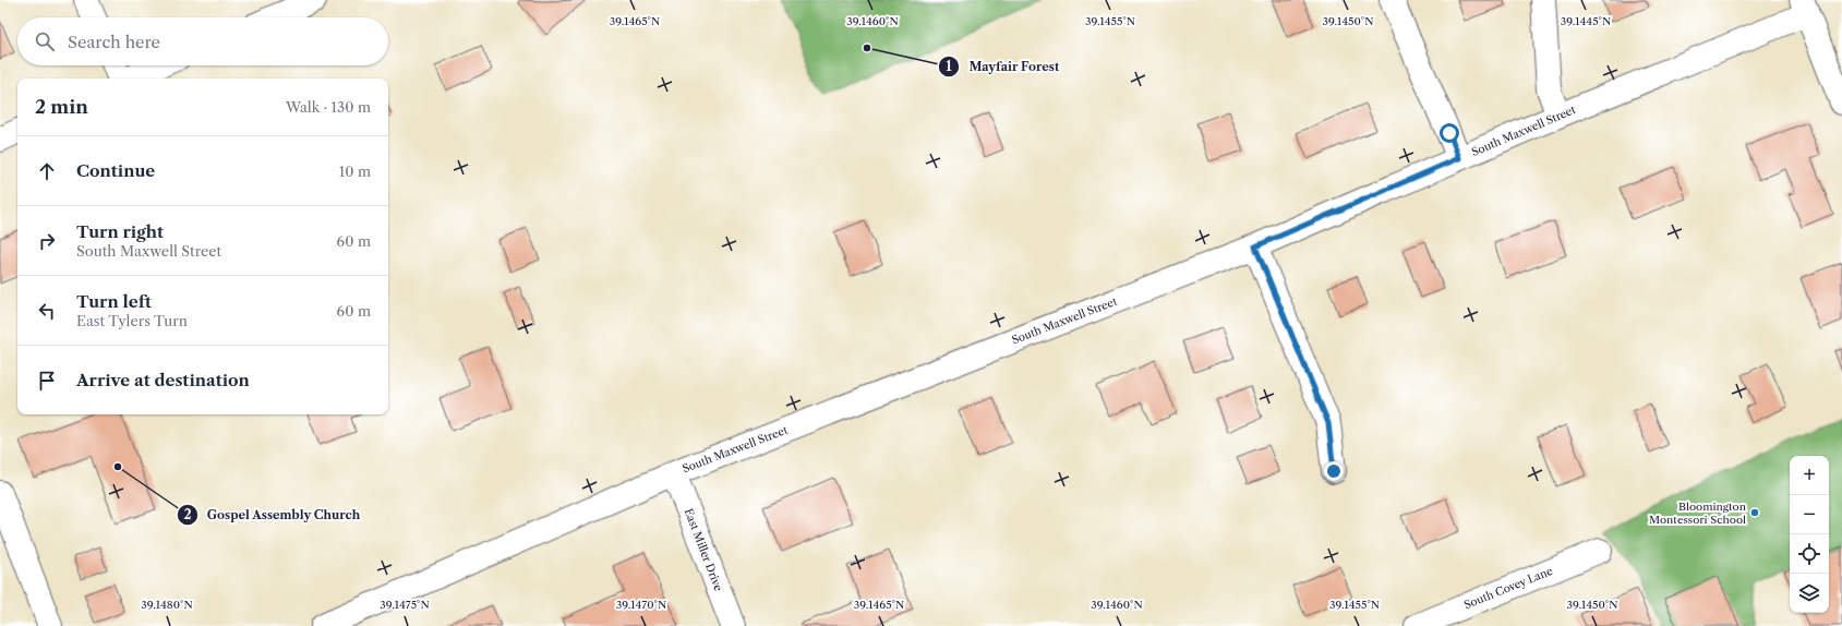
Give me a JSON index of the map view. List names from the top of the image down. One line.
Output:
{"streets":{"street":["South Maxwell Street","East Miller Drive","South Covey Lane"]},"crossings":[["South Maxwell Street","East Miller Drive"]],"places":["Mayfair Forest","Gospel Assembly Church","Bloomington Montessori School"],"page":{"search":"Search here","heading":["2 min","Walk · 130 m"],"list":[["Continue","10 m"],["Turn right","South Maxwell Street","60 m"],["Turn left","East Tylers Turn","60 m"],"Arrive at destination"],"map_buttons":["+","−"]},"coordinates":["39.1465°N","39.1460°N","39.1455°N","39.1450°N","39.1445°N","39.1480°N","39.1475°N","39.1470°N"]}
